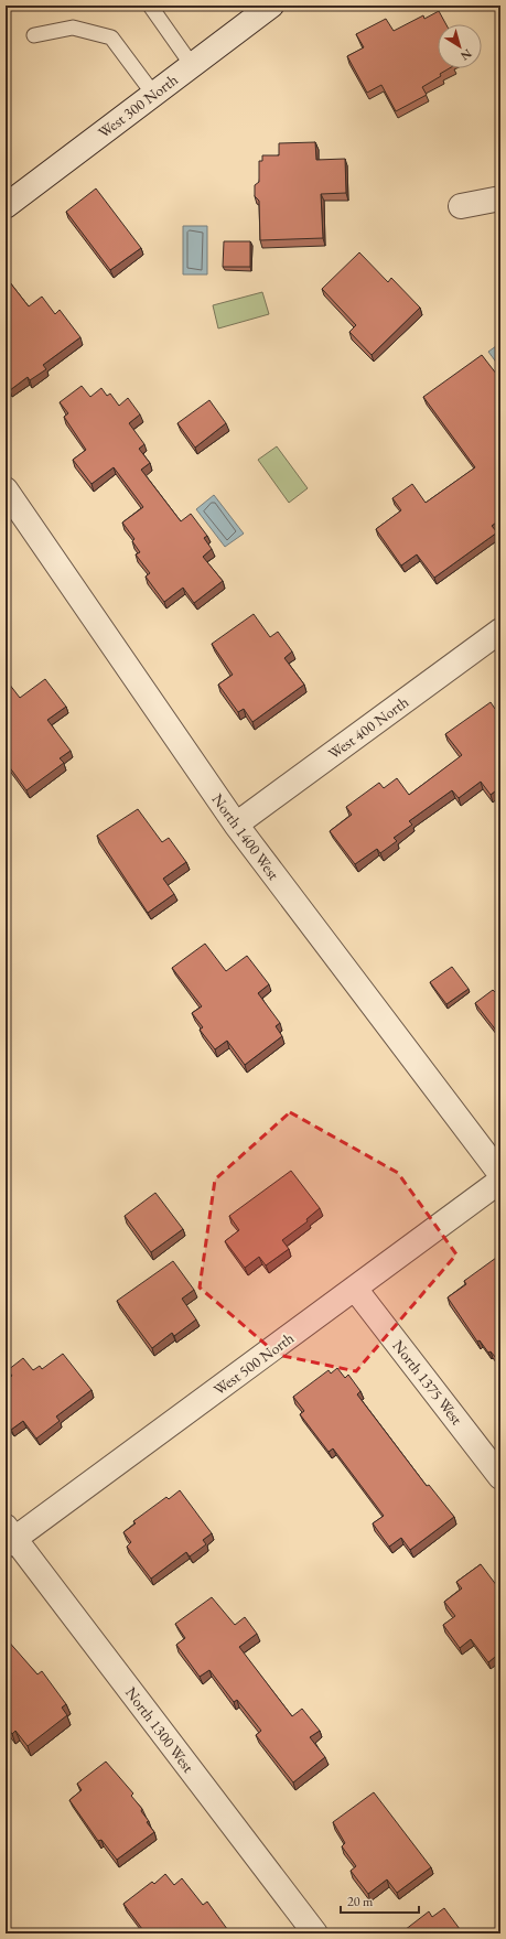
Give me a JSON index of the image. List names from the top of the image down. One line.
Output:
{"streets":{"street":["West 300 North","West 400 North","North 1400 West","West 500 North","North 1375 West","North 1300 West"]},"crossings":[["West 400 North","North 1400 West"],["West 500 North","North 1375 West"],["West 500 North","North 1300 West"]],"scale_bar":"20 m","north":"bottom right"}
